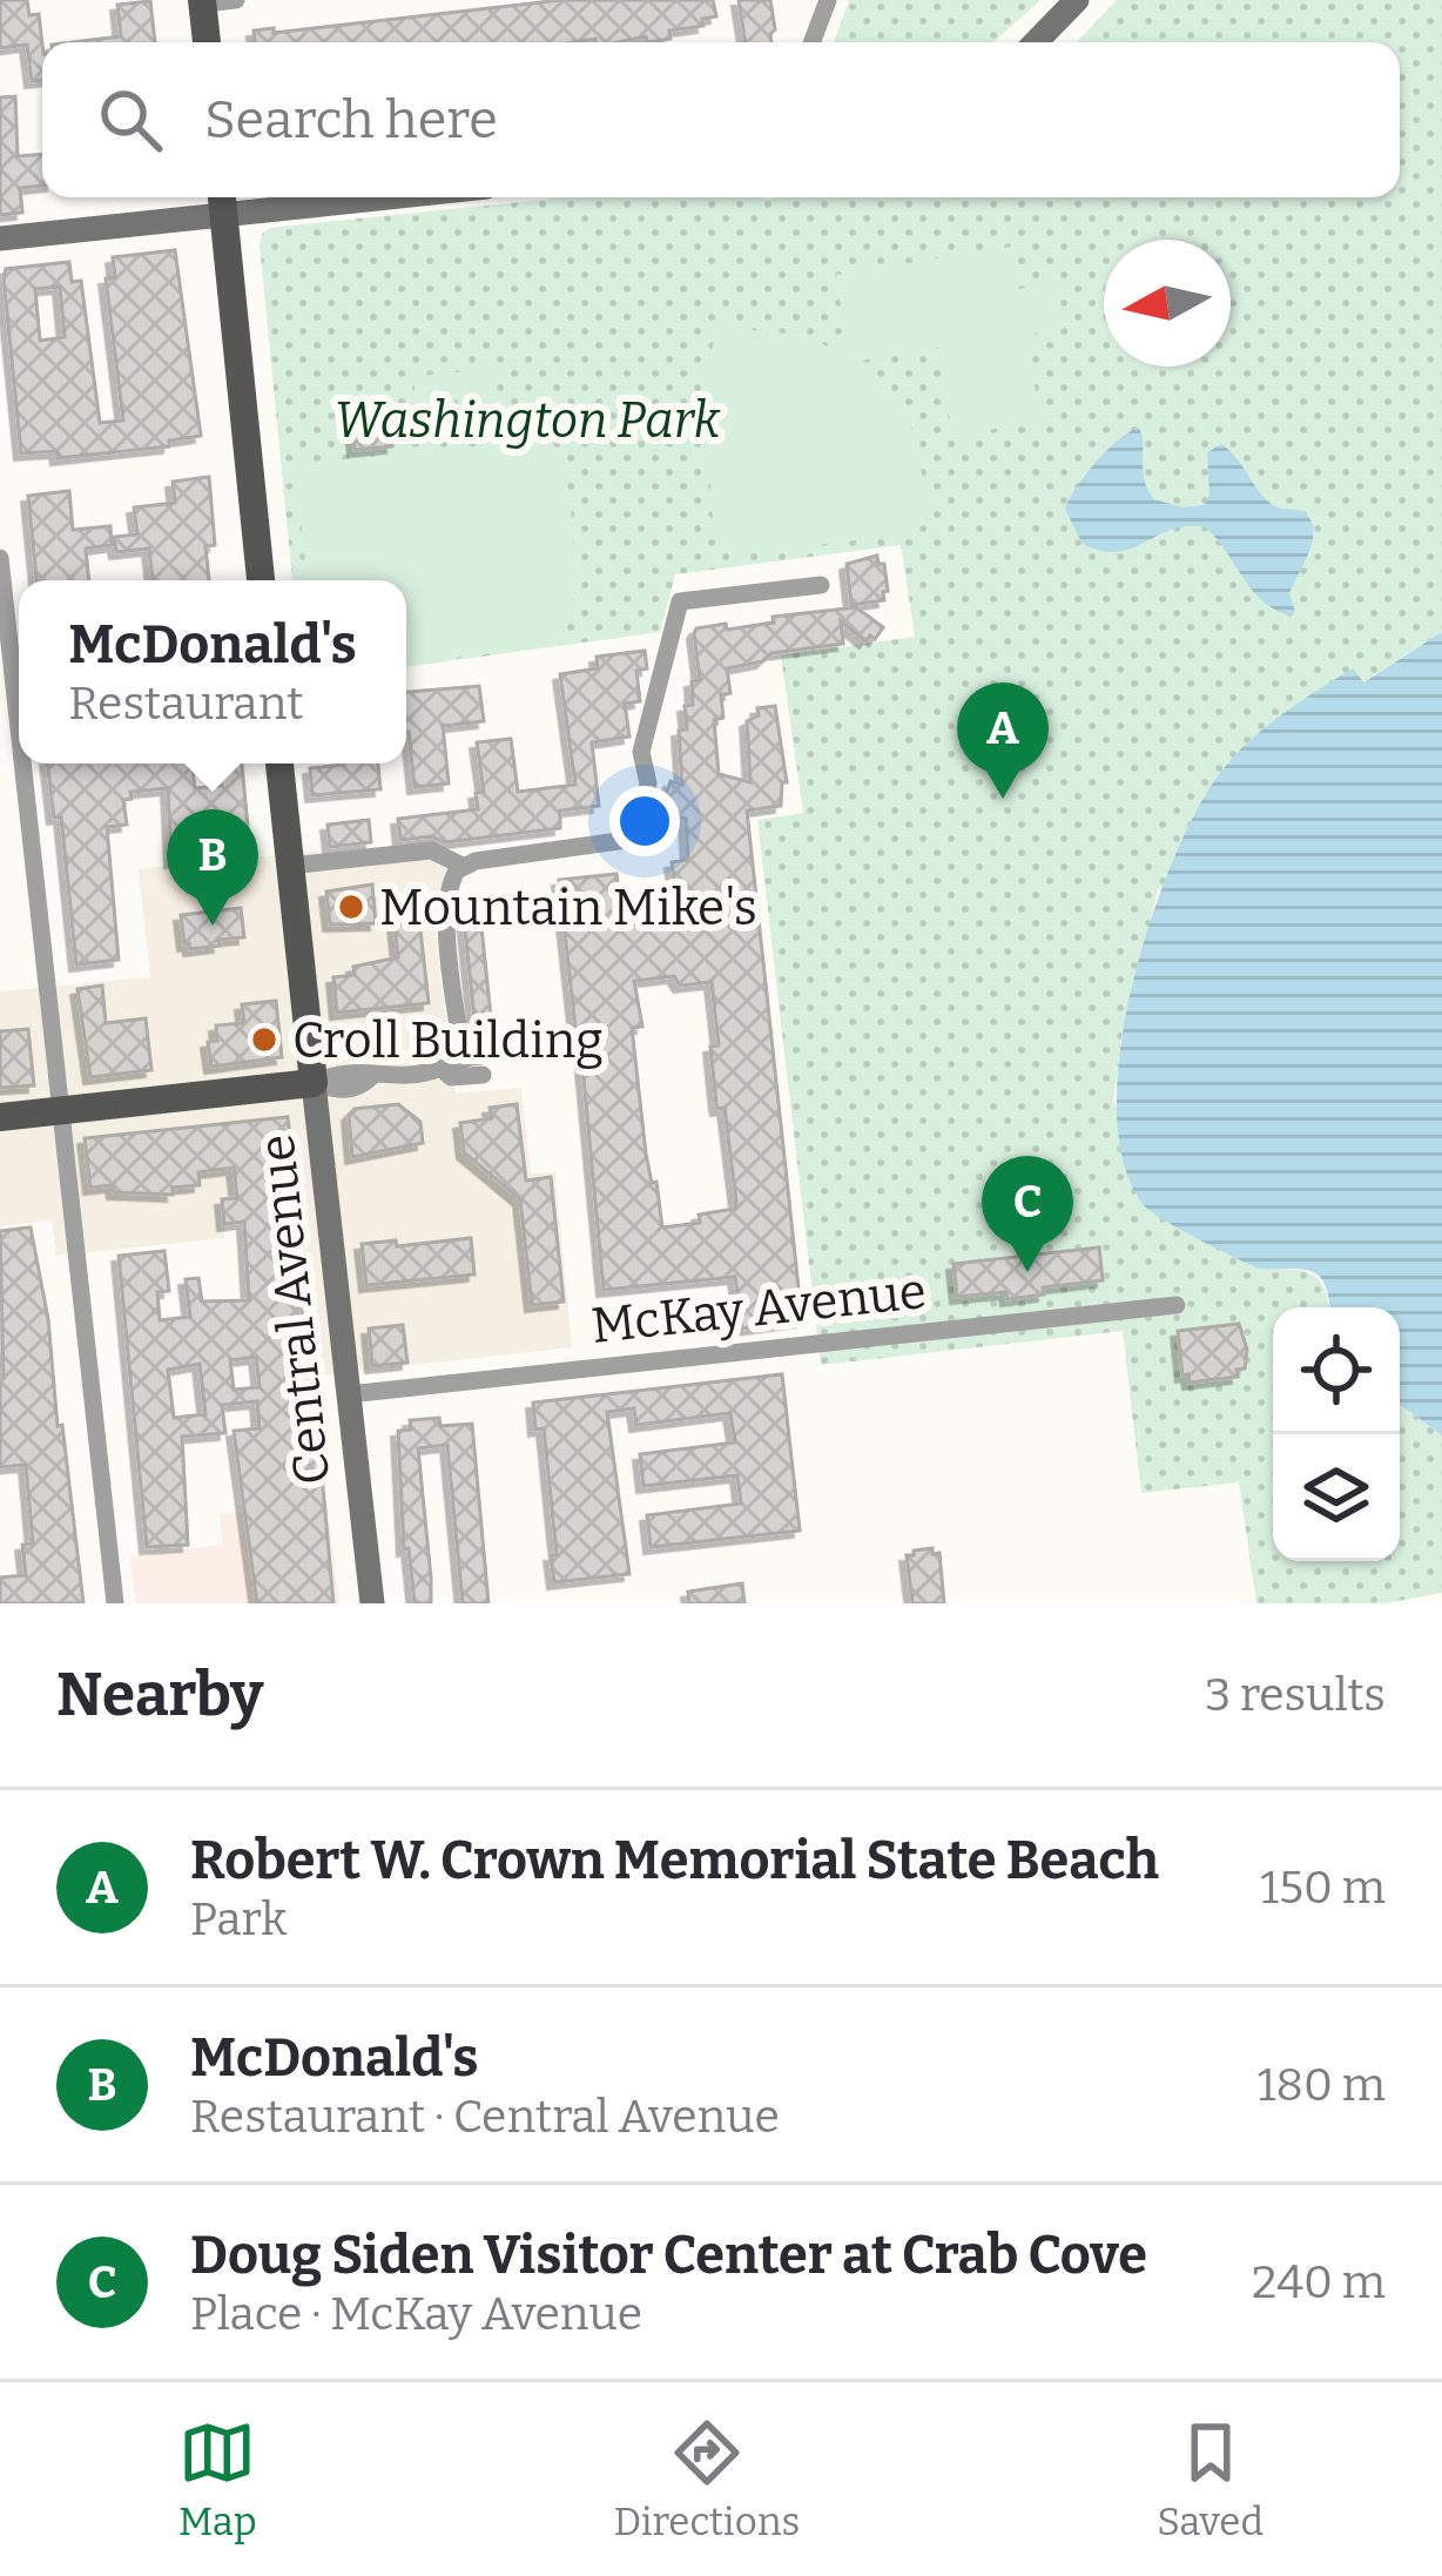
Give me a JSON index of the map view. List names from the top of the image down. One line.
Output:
{"streets":{"main road":["Central Avenue"],"street":["McKay Avenue"]},"crossings":[["McKay Avenue","Central Avenue"]],"parks":["Washington Park"],"places":["Mountain Mike's","Croll Building"],"north":"left","page":{"search":"Search here","popup":["McDonald's","Restaurant"],"pins":["A","B","C"],"heading":["Nearby","3 results"],"list":[{"mark":"A","name":"Robert W. Crown Memorial State Beach","note":"Park","value":"150 m"},{"mark":"B","name":"McDonald's","note":"Restaurant · Central Avenue","value":"180 m"},{"mark":"C","name":"Doug Siden Visitor Center at Crab Cove","note":"Place · McKay Avenue","value":"240 m"}],"nav":["Map","Directions","Saved"]}}
